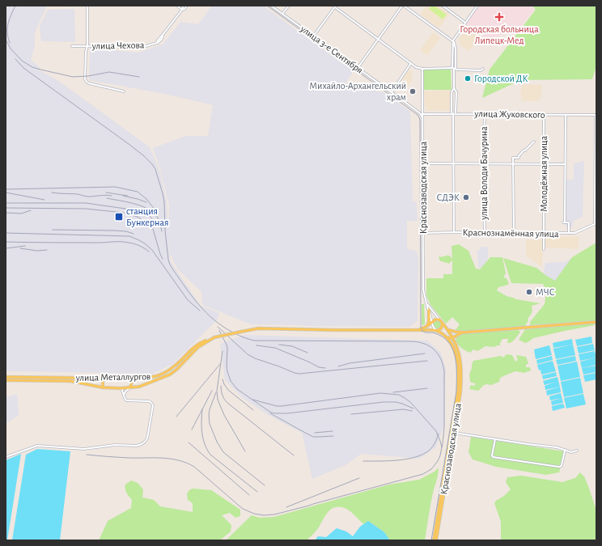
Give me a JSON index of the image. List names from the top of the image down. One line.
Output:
{"streets":{"main road":["Краснозаводская улица","улица Металлургов"],"street":["улица Чехова","улица 3-е Сентября","улица Жуковского","улица Володи Бачурина","Молодёжная улица","Краснознамённая улица"]},"crossings":[["улица 3-е Сентября","Краснозаводская улица"],["улица Жуковского","улица Володи Бачурина"],["улица Жуковского","Молодёжная улица"],["улица Жуковского","Краснозаводская улица"],["улица Володи Бачурина","Краснознамённая улица"],["Молодёжная улица","Краснознамённая улица"],["Краснозаводская улица","Краснознамённая улица"]],"places":{"health":["Городская больница Липецк-Мед"],"other":["Городской ДК","Михайло-Архангельский храм","СДЭК","МЧС"],"transit":["станция Бункерная"]}}
